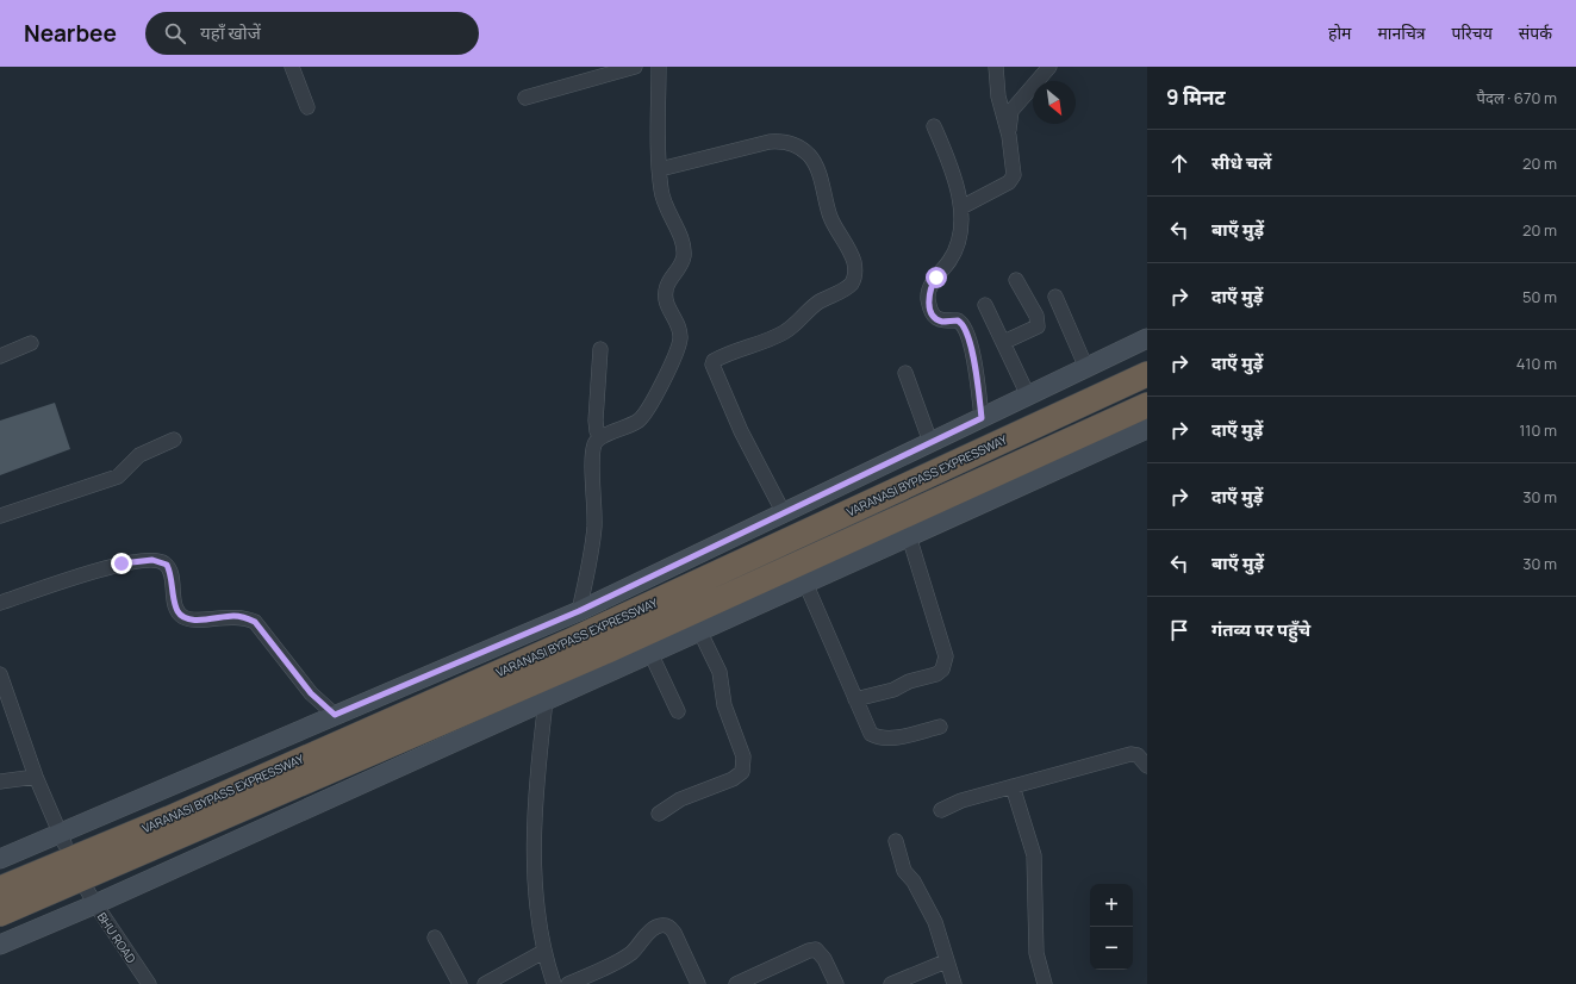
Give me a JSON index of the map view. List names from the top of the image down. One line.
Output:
{"streets":{"highway":["VARANASI BYPASS EXPRESSWAY"],"street":["BHU ROAD"]},"north":"bottom right","page":{"header":"Nearbee","search":"यहाँ खोजें","nav":["होम","मानचित्र","परिचय","संपर्क"],"heading":["9 मिनट","पैदल · 670 m"],"list":[["सीधे चलें","20 m"],["बाएँ मुड़ें","20 m"],["दाएँ मुड़ें","50 m"],["दाएँ मुड़ें","410 m"],["दाएँ मुड़ें","110 m"],["दाएँ मुड़ें","30 m"],["बाएँ मुड़ें","30 m"],"गंतव्य पर पहुँचे"],"map_buttons":["+","−"]}}
